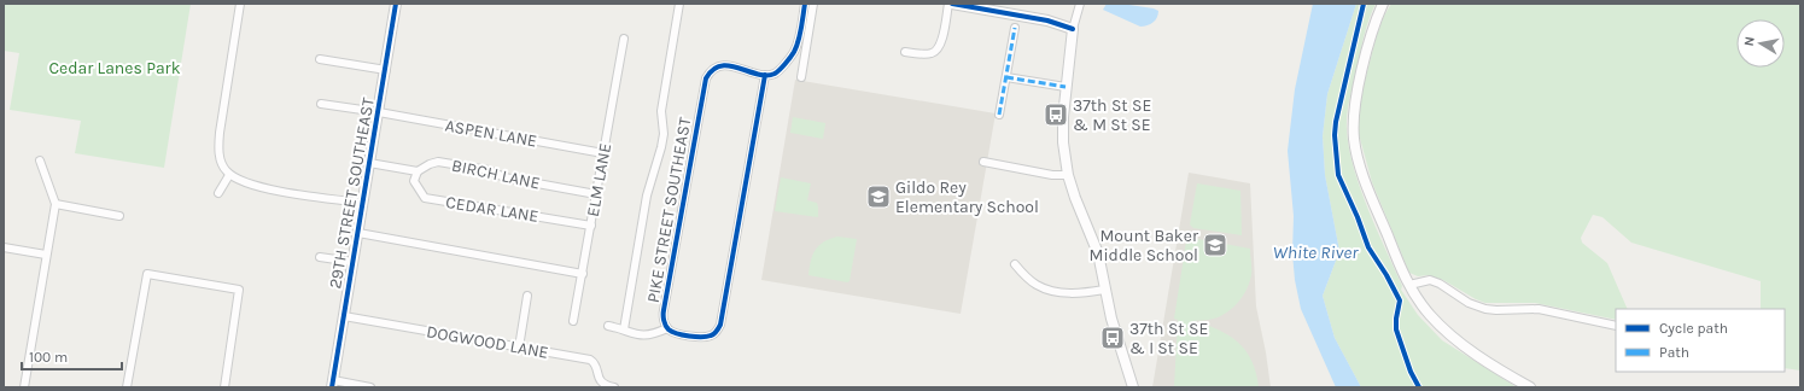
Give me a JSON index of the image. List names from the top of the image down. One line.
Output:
{"streets":{"street":["ASPEN LANE","BIRCH LANE","ELM LANE","29TH STREET SOUTHEAST","CEDAR LANE","PIKE STREET SOUTHEAST","DOGWOOD LANE"]},"crossings":[["ASPEN LANE","ELM LANE"],["ASPEN LANE","29TH STREET SOUTHEAST"],["BIRCH LANE","ELM LANE"],["BIRCH LANE","CEDAR LANE"],["ELM LANE","CEDAR LANE"],["29TH STREET SOUTHEAST","DOGWOOD LANE"]],"water":["White River"],"parks":["Cedar Lanes Park"],"places":{"bus stop":["37th St SE & M St SE","37th St SE & I St SE"],"school or university":["Gildo Rey Elementary School","Mount Baker Middle School"]},"legend":["Cycle path","Path"],"scale_bar":"100 m","north":"left"}
